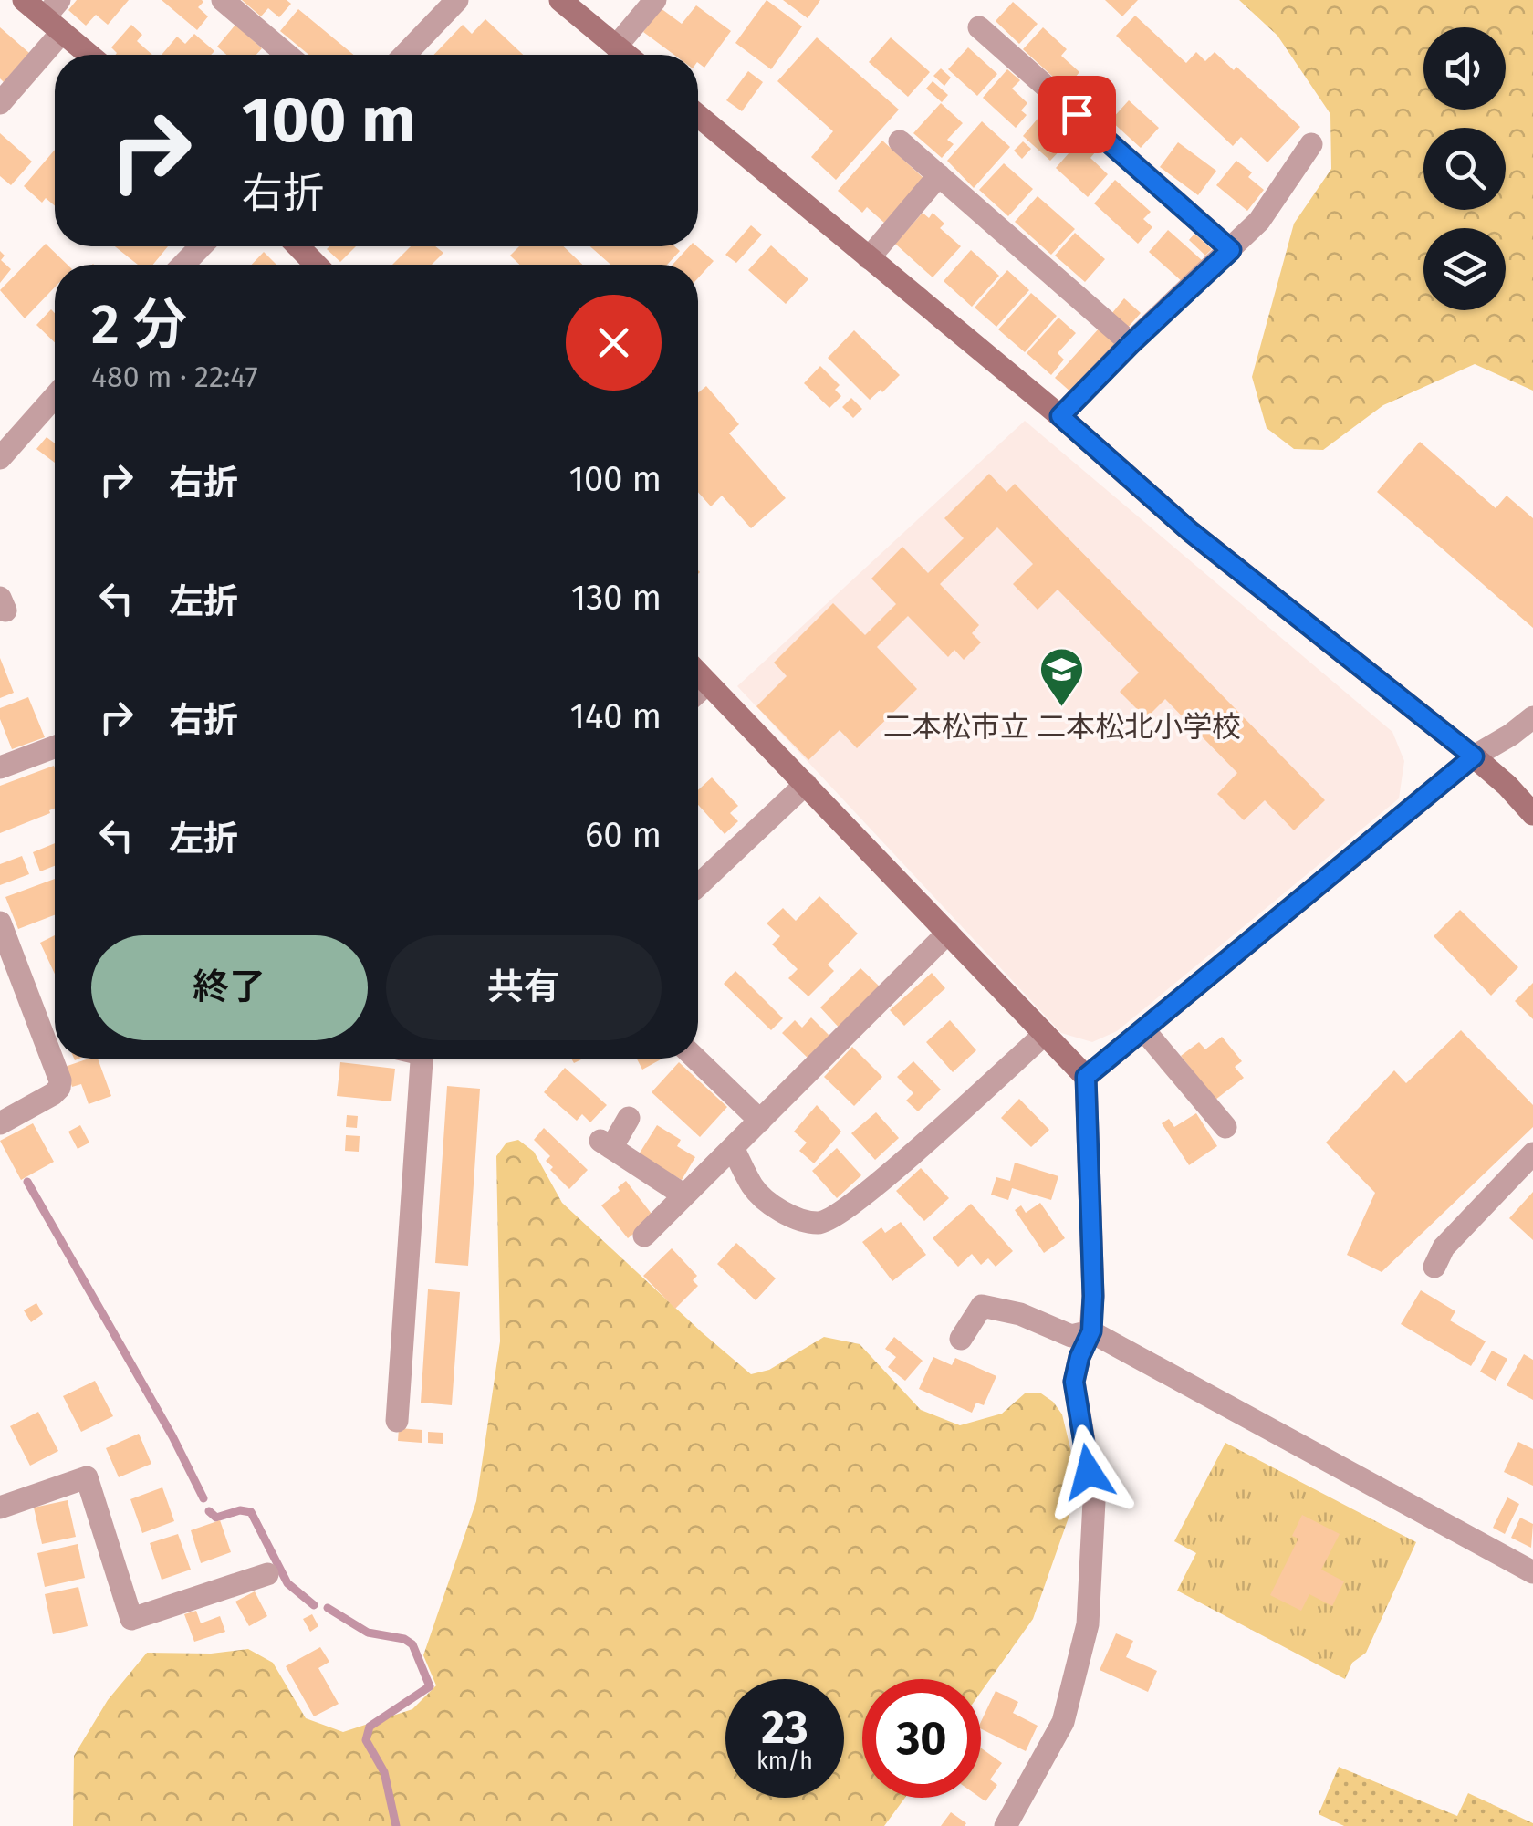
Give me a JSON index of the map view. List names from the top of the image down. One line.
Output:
{"places":{"school or university":["二本松市立 二本松北小学校"]},"page":{"turn":["100 m","右折"],"heading":["2 分","480 m · 22:47"],"list":[{"name":"右折","value":"100 m"},{"name":"左折","value":"130 m"},{"name":"右折","value":"140 m"},{"name":"左折","value":"60 m"}],"buttons":["終了","共有"],"speed":"23 km/h","limit":"30"}}
